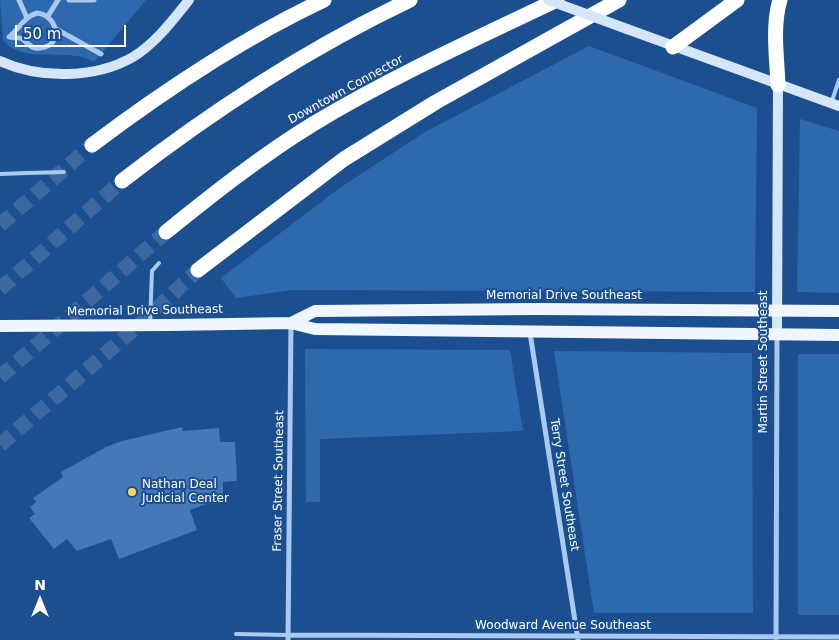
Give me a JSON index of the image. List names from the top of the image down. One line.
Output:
{"streets":{"highway":["Downtown Connector"],"main road":["Memorial Drive Southeast"],"street":["Martin Street Southeast","Fraser Street Southeast","Terry Street Southeast","Woodward Avenue Southeast"]},"crossings":[["Memorial Drive Southeast","Martin Street Southeast"],["Memorial Drive Southeast","Fraser Street Southeast"],["Memorial Drive Southeast","Terry Street Southeast"],["Martin Street Southeast","Woodward Avenue Southeast"],["Fraser Street Southeast","Woodward Avenue Southeast"],["Terry Street Southeast","Woodward Avenue Southeast"]],"places":["Nathan Deal Judicial Center"],"scale_bar":"50 m","north":"top"}
